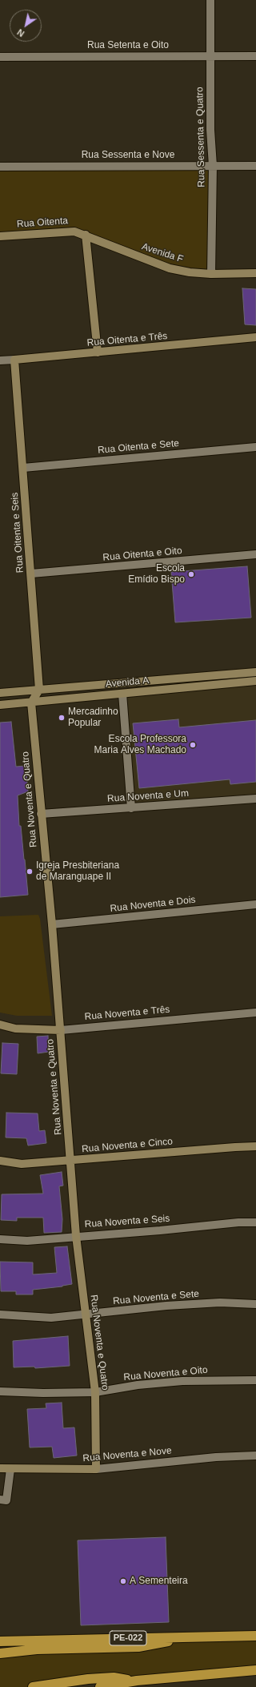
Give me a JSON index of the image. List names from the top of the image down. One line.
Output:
{"streets":{"highway":["PE-022"],"street":["Rua Setenta e Oito","Rua Sessenta e Quatro","Rua Sessenta e Nove","Rua Oitenta","Avenida F","Rua Oitenta e Três","Rua Oitenta e Sete","Rua Oitenta e Seis","Rua Oitenta e Oito","Avenida A","Rua Noventa e Um","Rua Noventa e Quatro","Rua Noventa e Dois","Rua Noventa e Três","Rua Noventa e Cinco","Rua Noventa e Seis","Rua Noventa e Sete","Rua Noventa e Oito","Rua Noventa e Nove"]},"crossings":[["Rua Setenta e Oito","Rua Sessenta e Quatro"],["Rua Sessenta e Quatro","Rua Sessenta e Nove"],["Rua Sessenta e Quatro","Avenida F"],["Rua Oitenta","Avenida F"],["Rua Oitenta e Três","Rua Oitenta e Seis"],["Rua Oitenta e Sete","Rua Oitenta e Seis"],["Rua Oitenta e Seis","Rua Oitenta e Oito"],["Rua Oitenta e Seis","Avenida A"],["Avenida A","Rua Noventa e Quatro"],["Rua Noventa e Um","Rua Noventa e Quatro"],["Rua Noventa e Quatro","Rua Noventa e Dois"],["Rua Noventa e Quatro","Rua Noventa e Três"],["Rua Noventa e Quatro","Rua Noventa e Cinco"],["Rua Noventa e Quatro","Rua Noventa e Seis"],["Rua Noventa e Quatro","Rua Noventa e Sete"],["Rua Noventa e Quatro","Rua Noventa e Oito"],["Rua Noventa e Quatro","Rua Noventa e Nove"]],"places":["Escola Emídio Bispo","Mercadinho Popular","Escola Professora Maria Alves Machado","Igreja Presbiteriana de Maranguape II","A Sementeira"],"north":"bottom left"}
